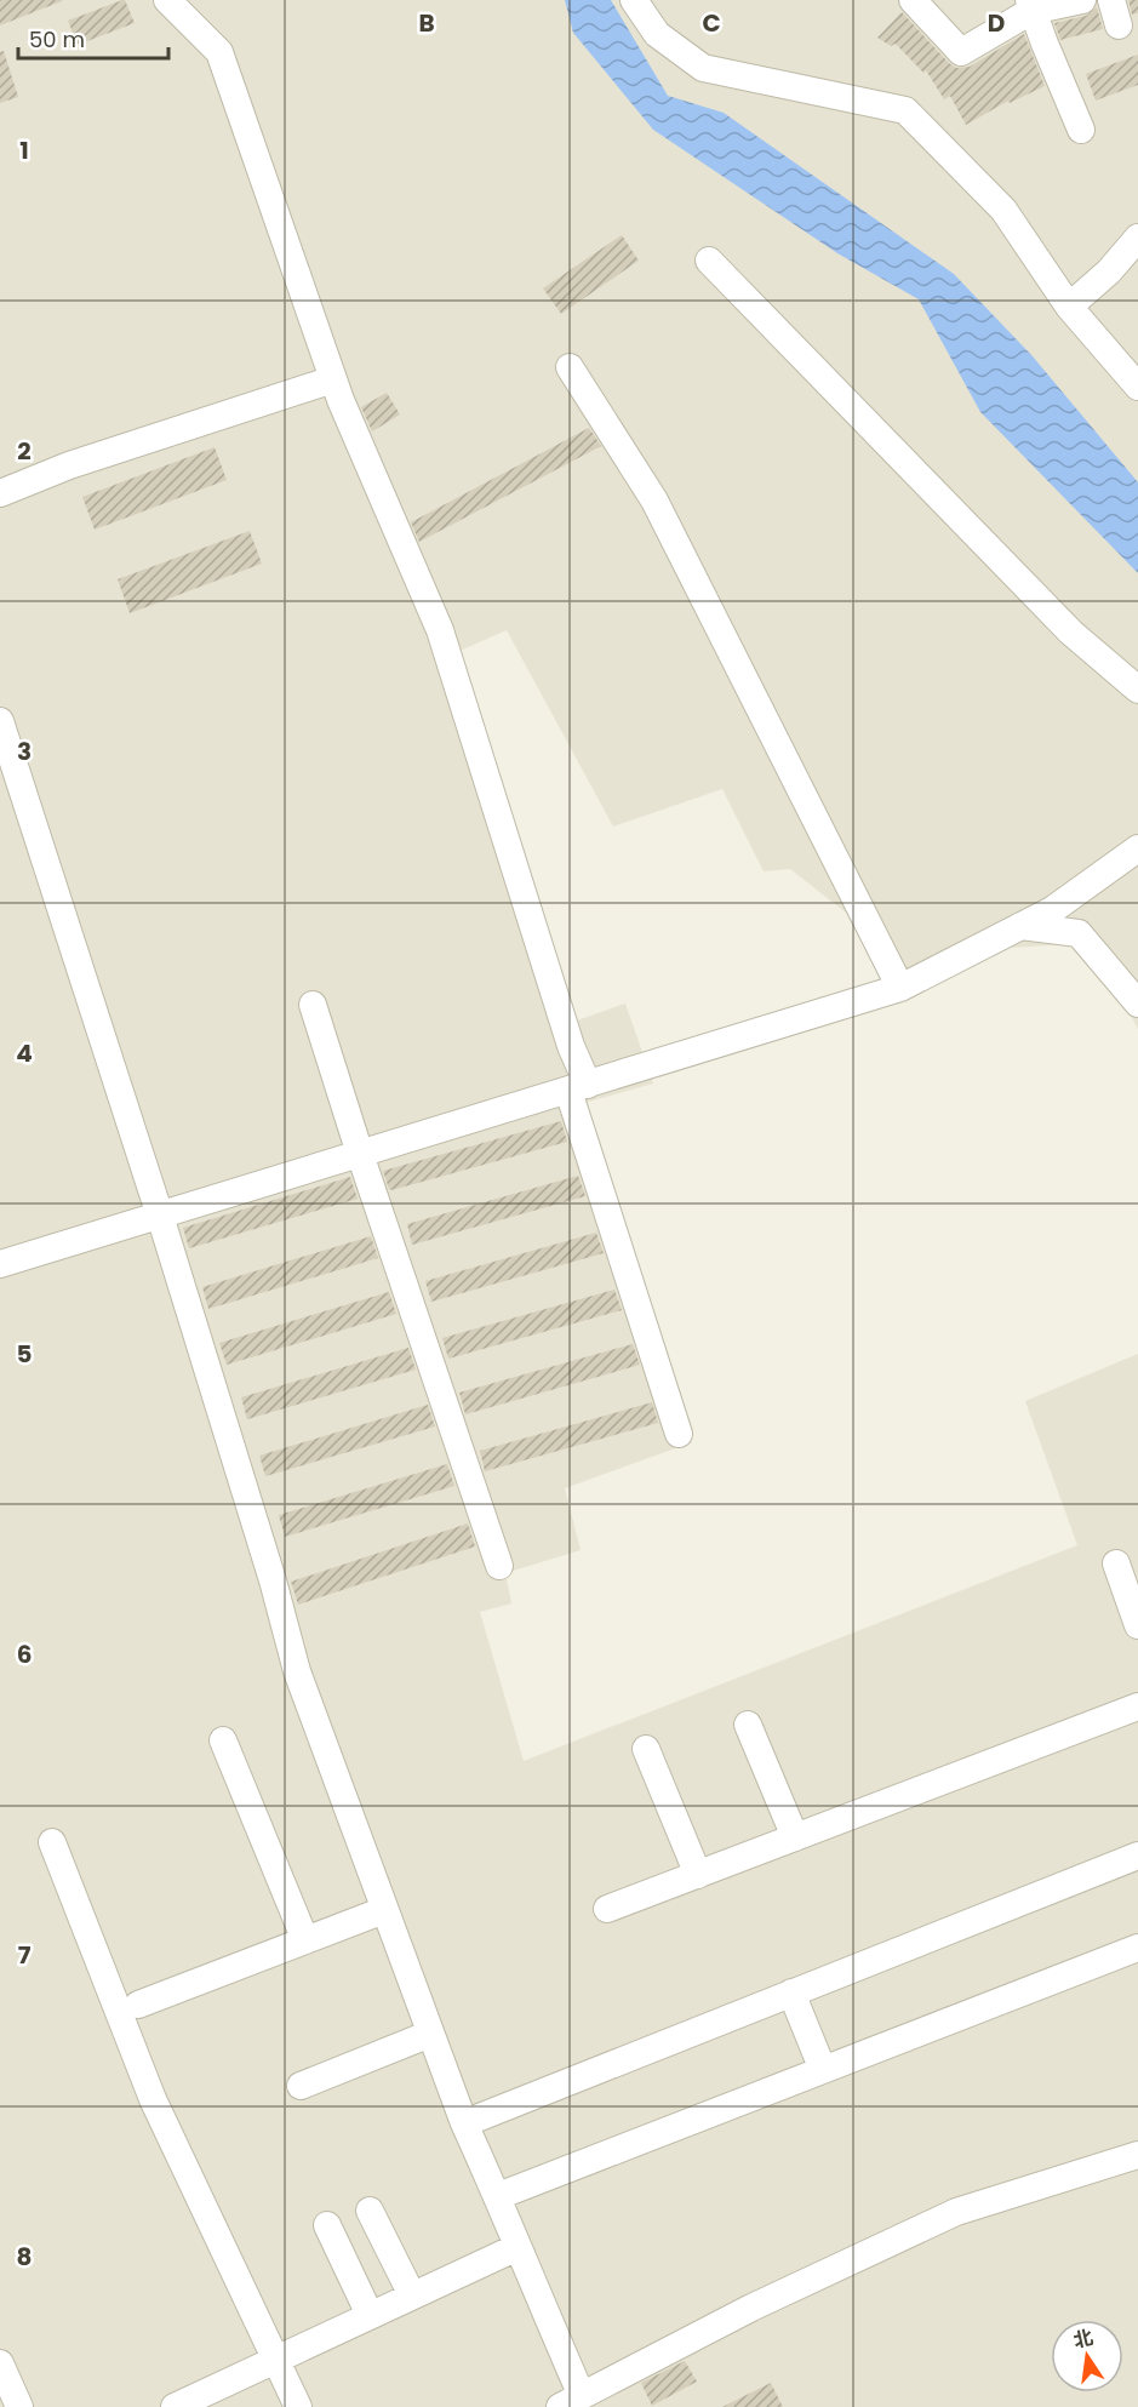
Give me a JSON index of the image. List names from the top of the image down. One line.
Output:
{"scale_bar":"50 m","north":"top","grid":{"columns":["B","C","D"],"rows":["1","2","3","4","5","6","7","8"]}}
